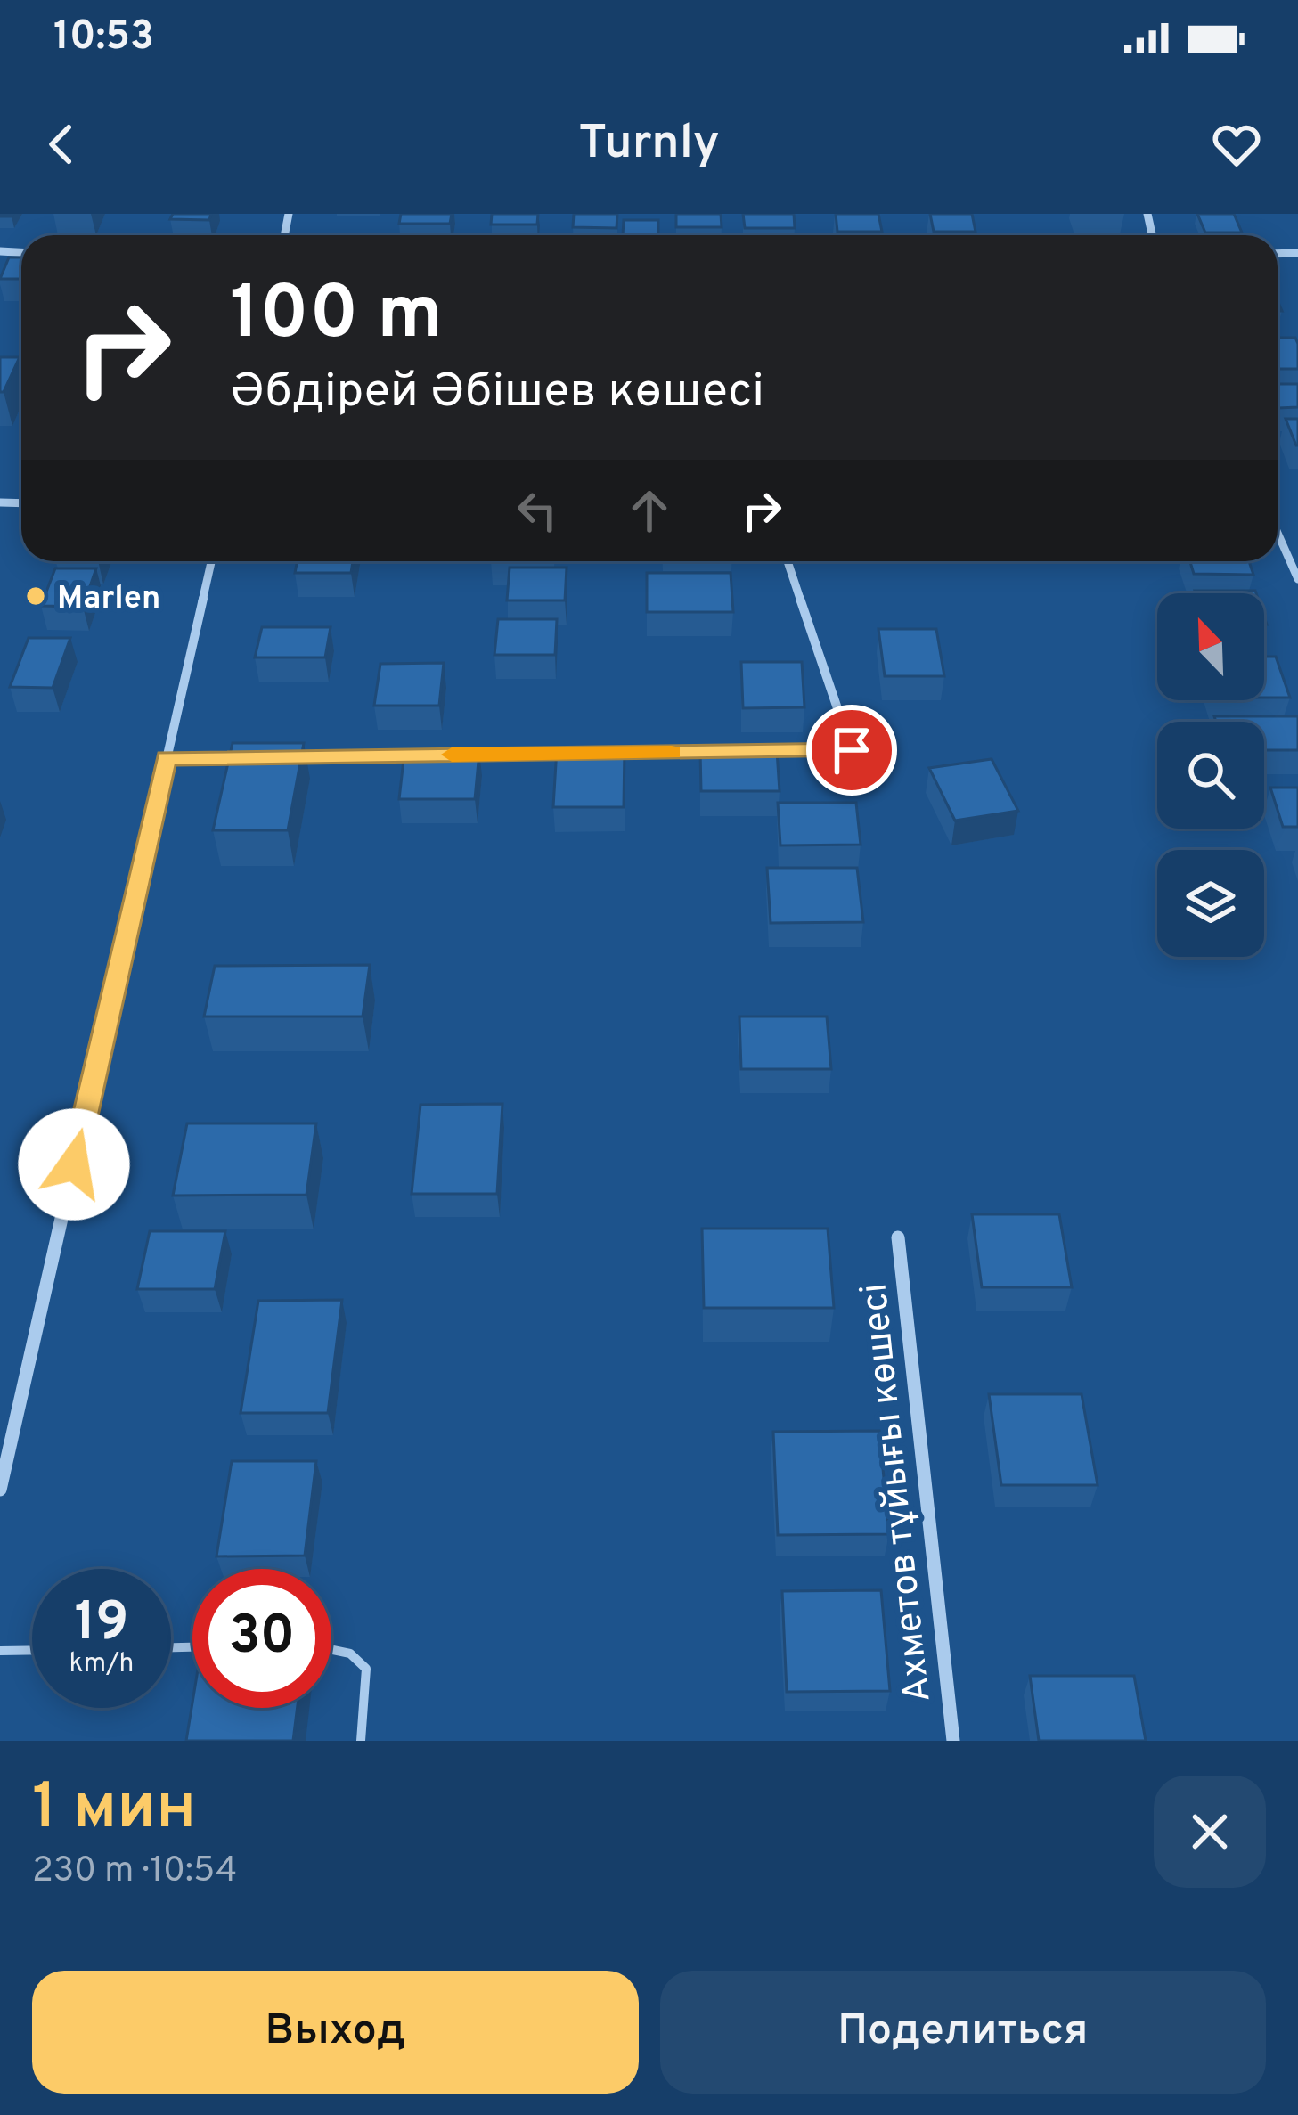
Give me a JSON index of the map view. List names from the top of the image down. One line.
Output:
{"streets":{"street":["Ахметов тұйығы көшесі"]},"places":["Marlen"],"north":"top left","page":{"status":"10:53","header":"Turnly","turn":["100 m","Әбдірей Әбішев көшесі"],"speed":"19 km/h","limit":"30","heading":["1 мин","230 m · 10:54"],"buttons":["Выход","Поделиться"]}}
